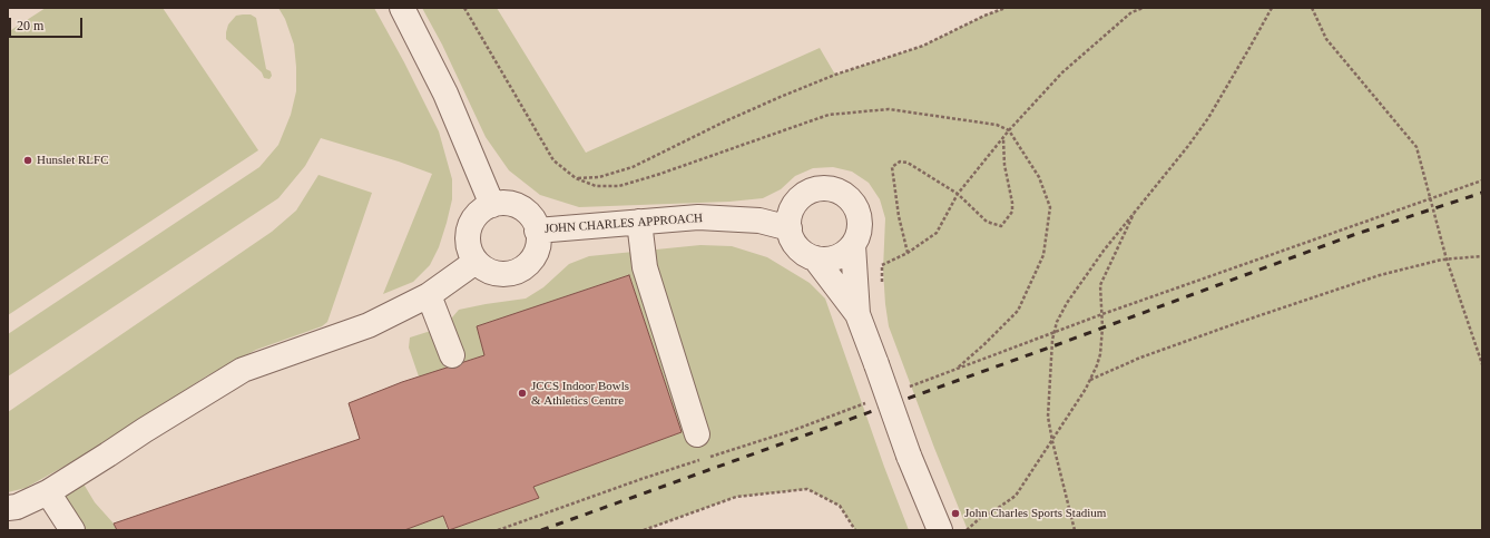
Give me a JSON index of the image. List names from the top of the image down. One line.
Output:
{"streets":{"street":["JOHN CHARLES APPROACH"]},"places":["Hunslet RLFC","JCCS Indoor Bowls & Athletics Centre","John Charles Sports Stadium"],"scale_bar":"20 m"}
